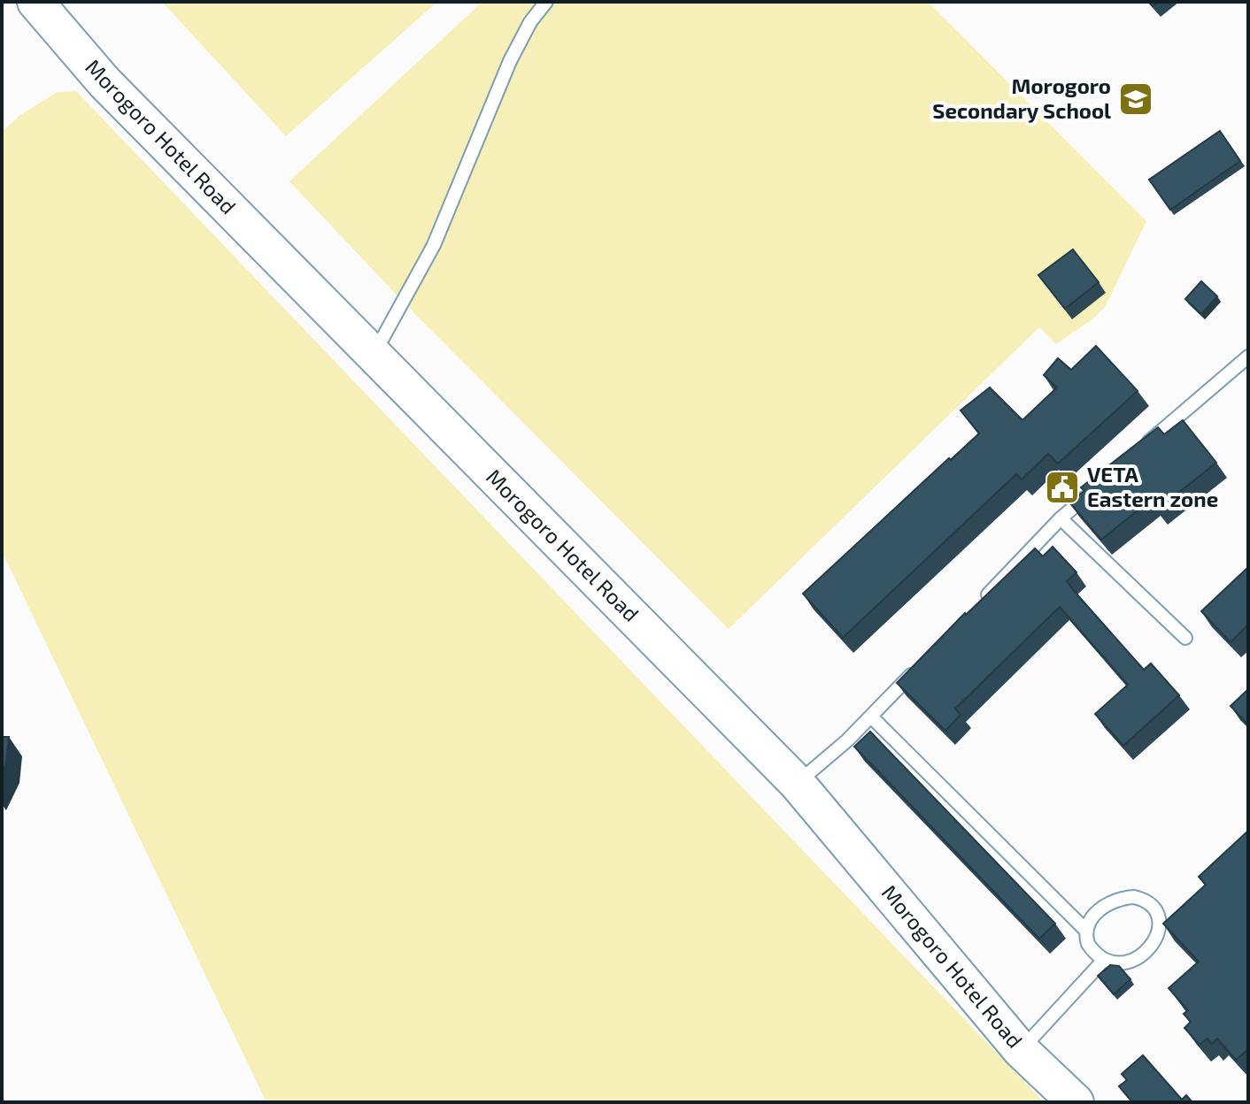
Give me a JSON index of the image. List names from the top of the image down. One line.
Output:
{"streets":{"street":["Morogoro Hotel Road"]},"places":{"school or university":["Morogoro Secondary School"],"public building":["VETA Eastern zone"]}}
